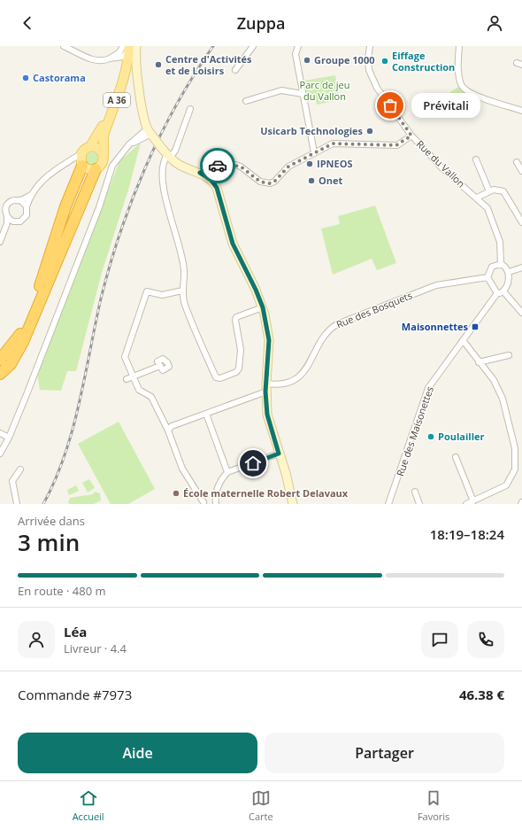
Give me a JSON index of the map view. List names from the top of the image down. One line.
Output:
{"streets":{"highway":["A 36"],"street":["Rue du Vallon","Rue des Bosquets","Rue des Maisonettes"]},"crossings":[["Rue du Vallon","Rue des Bosquets"],["Rue du Vallon","Rue des Maisonettes"],["Rue des Bosquets","Rue des Maisonettes"]],"parks":["Parc de jeu du Vallon"],"places":{"other":["Groupe 1000","Eiffage Construction","Centre d'Activités et de Loisirs","Castorama","Prévitali","Usicarb Technologies","IPNEOS","Onet","Poulailler","École maternelle Robert Delavaux"],"transit":["Maisonnettes"]},"page":{"header":"Zuppa","bubble":"Prévitali","heading":["3 min","Arrivée dans","18:19–18:24"],"panel":["Léa","Livreur · 4.4","Commande #7973","46.38 €"],"bar":"En route · 480 m","buttons":["Aide","Partager"],"tabs":["Accueil","Carte","Favoris"]}}
